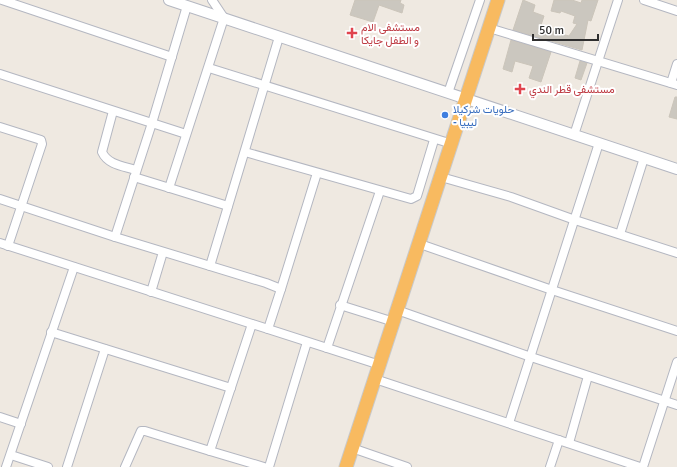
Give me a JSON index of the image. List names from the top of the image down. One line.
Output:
{"places":{"health":["مستشفى الام و الطفل جايكا","مستشفى قطر الندي"],"other":["حلويات شركيلا - ليبيا"]},"scale_bar":"50 m"}
